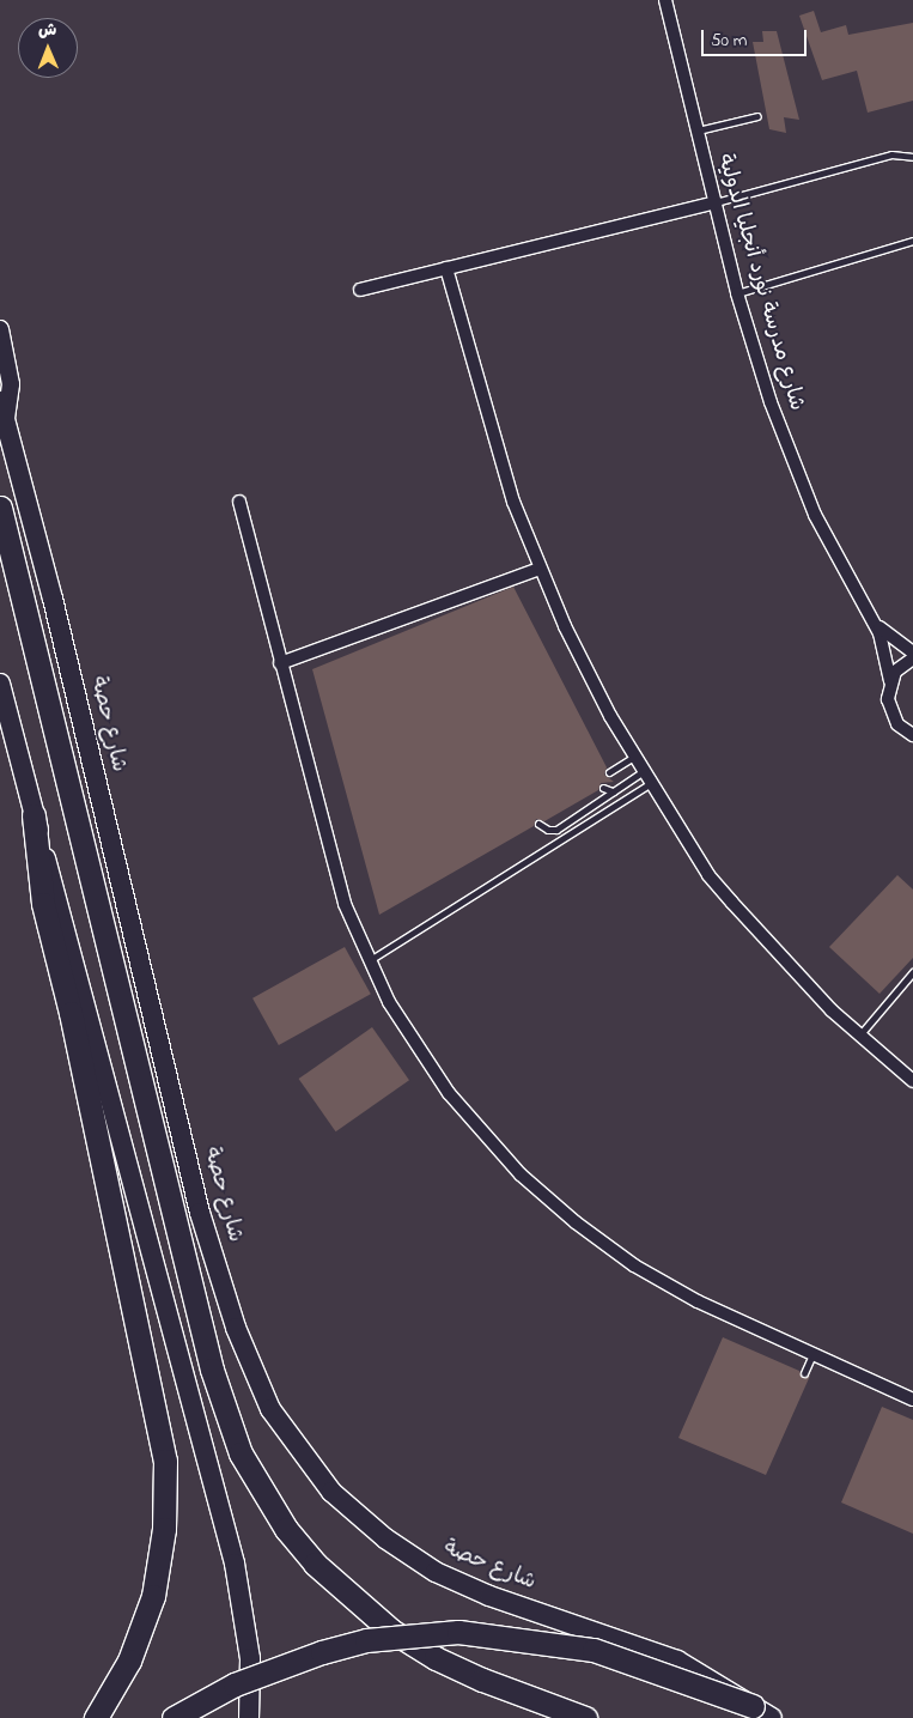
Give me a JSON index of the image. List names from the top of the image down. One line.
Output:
{"streets":{"main road":["شارع حصة"],"street":["شارع مدرسة نورد أنجليا الدولية"]},"scale_bar":"50 m","north":"top"}
